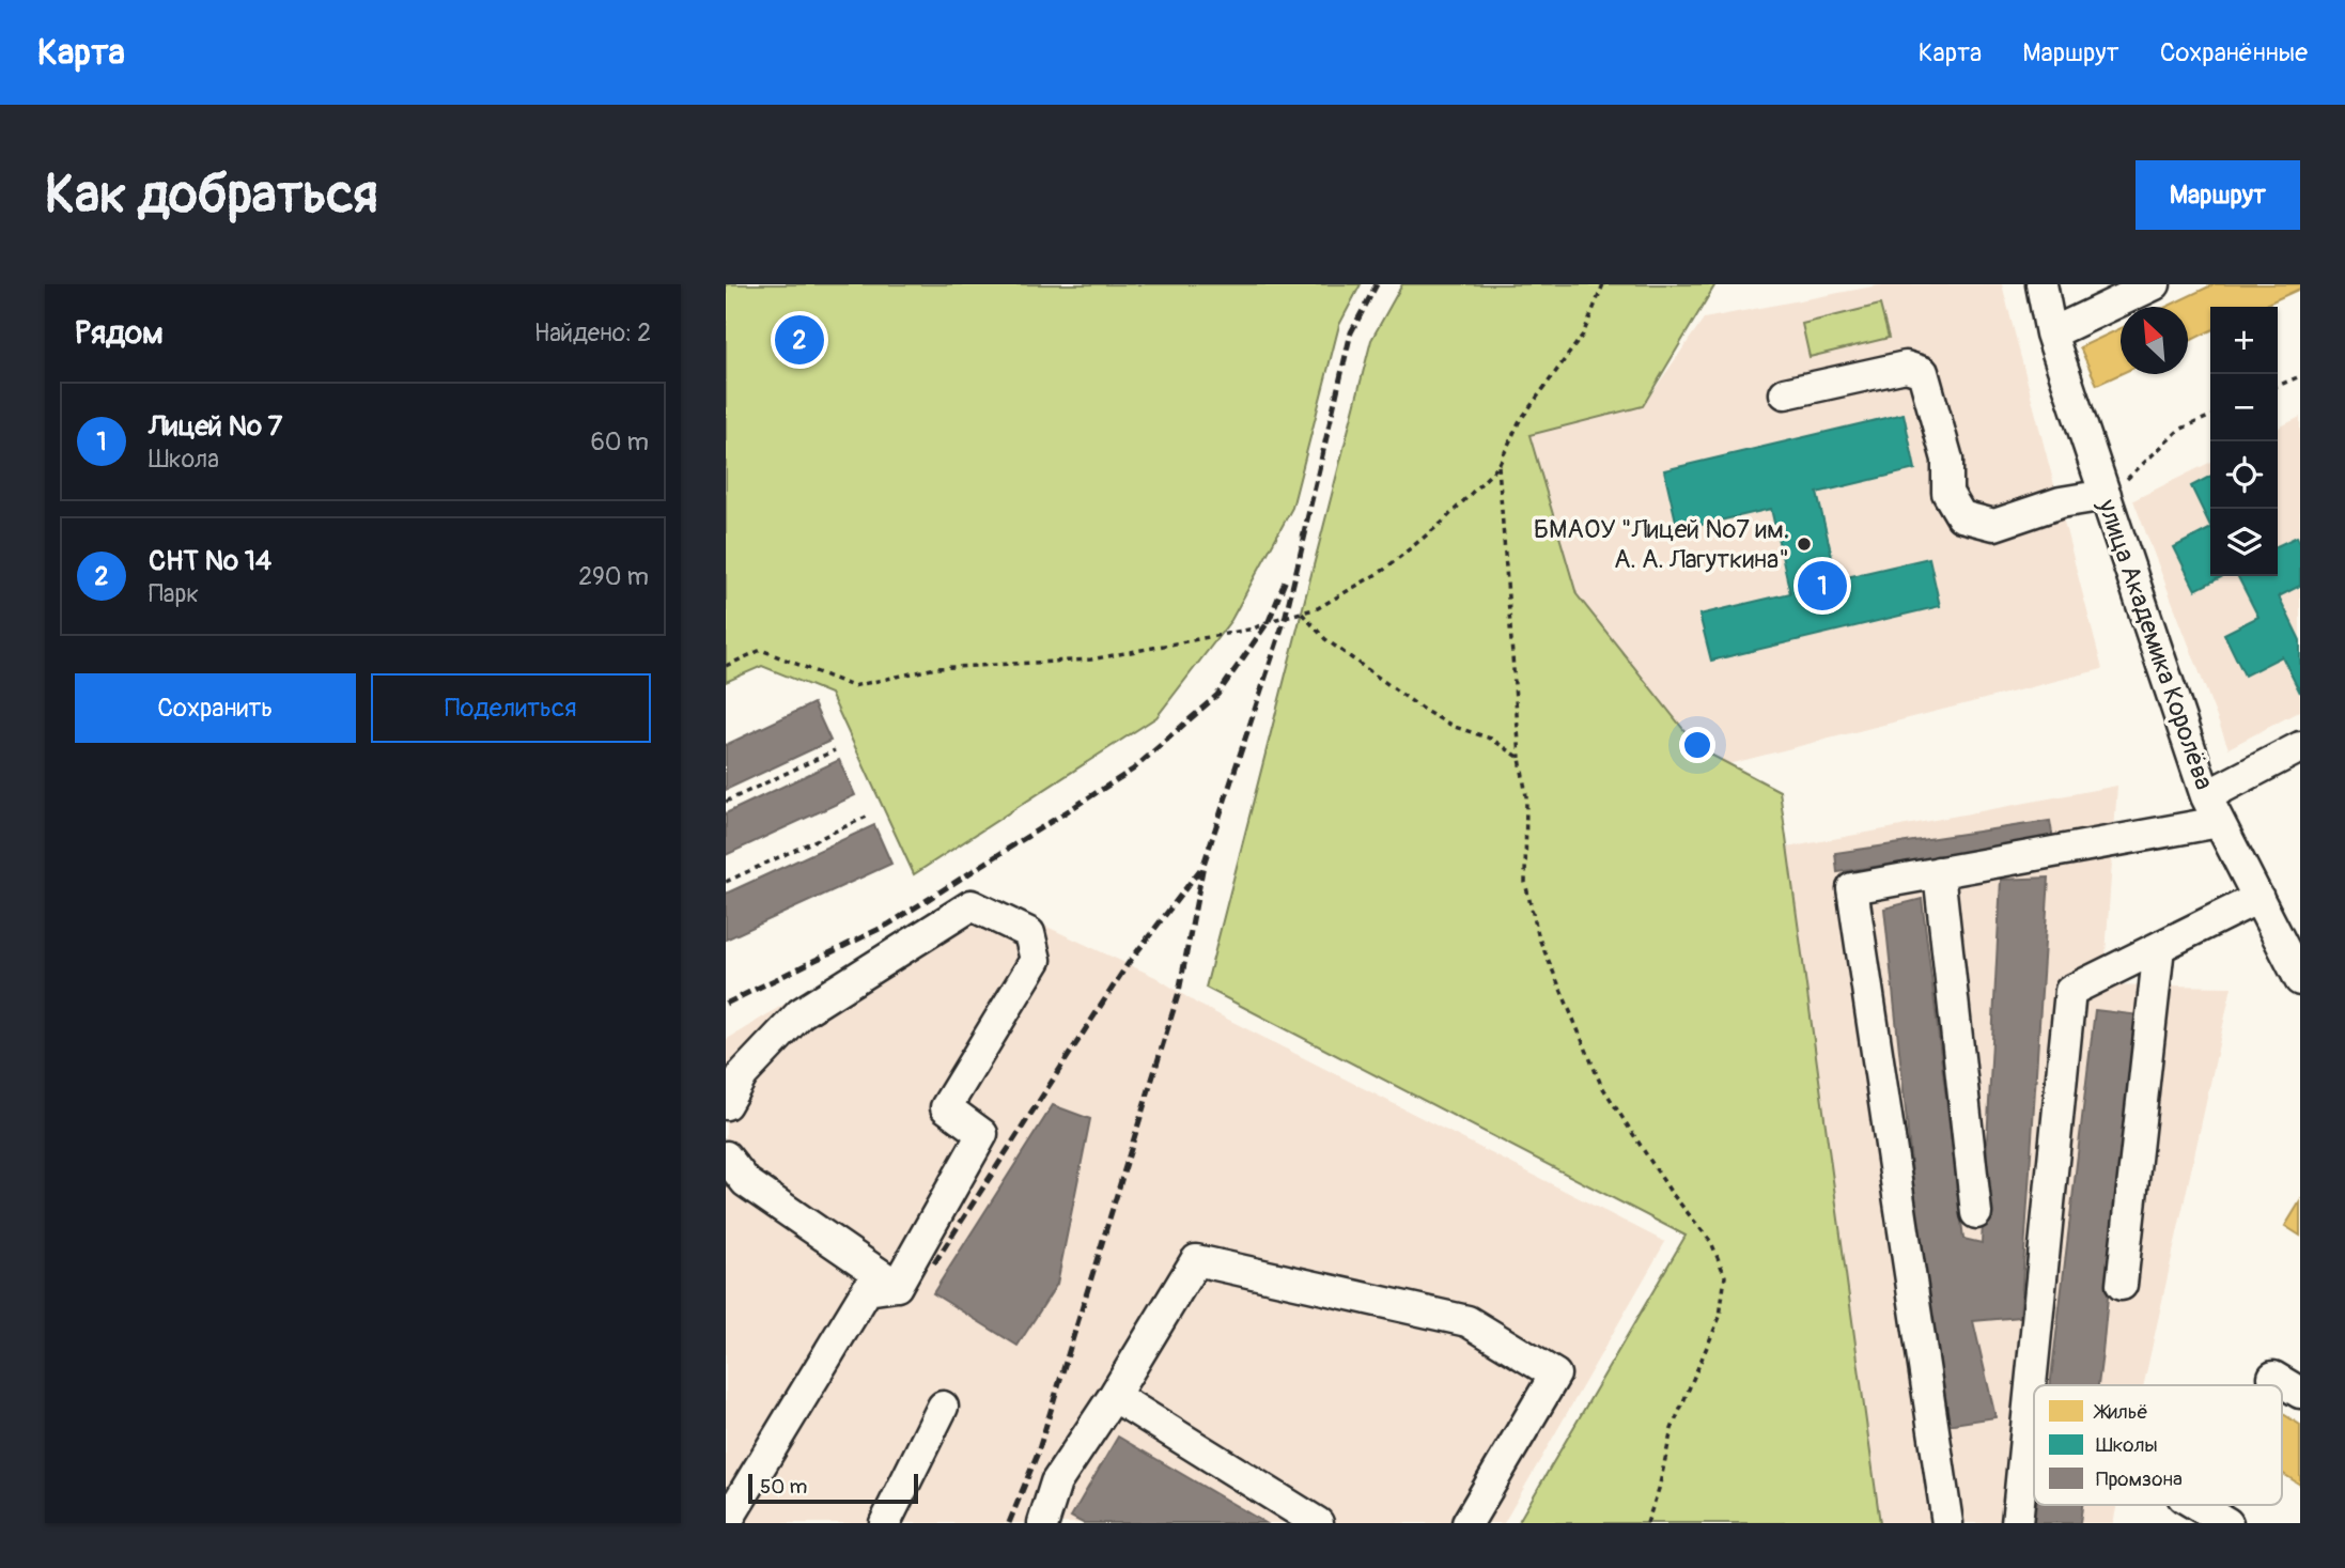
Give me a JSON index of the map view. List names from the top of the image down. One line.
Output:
{"streets":{"street":["улица Академика Королёва"]},"places":["БМАОУ \"Лицей №7 им. А. А. Лагуткина\""],"legend":["Жильё","Школы","Промзона"],"scale_bar":"50 m","north":"top left","page":{"header":"Карта","nav":["Карта","Маршрут","Сохранённые"],"buttons":["Маршрут",["Сохранить","Поделиться"]],"title":"Как добраться","heading":["Рядом","Найдено: 2"],"map_buttons":["+","−"],"pins":["2","1"],"list":[{"mark":"1","name":"Лицей № 7","note":"Школа","value":"60 m"},{"mark":"2","name":"СНТ № 14","note":"Парк","value":"290 m"}],"scale":"50 m"}}
